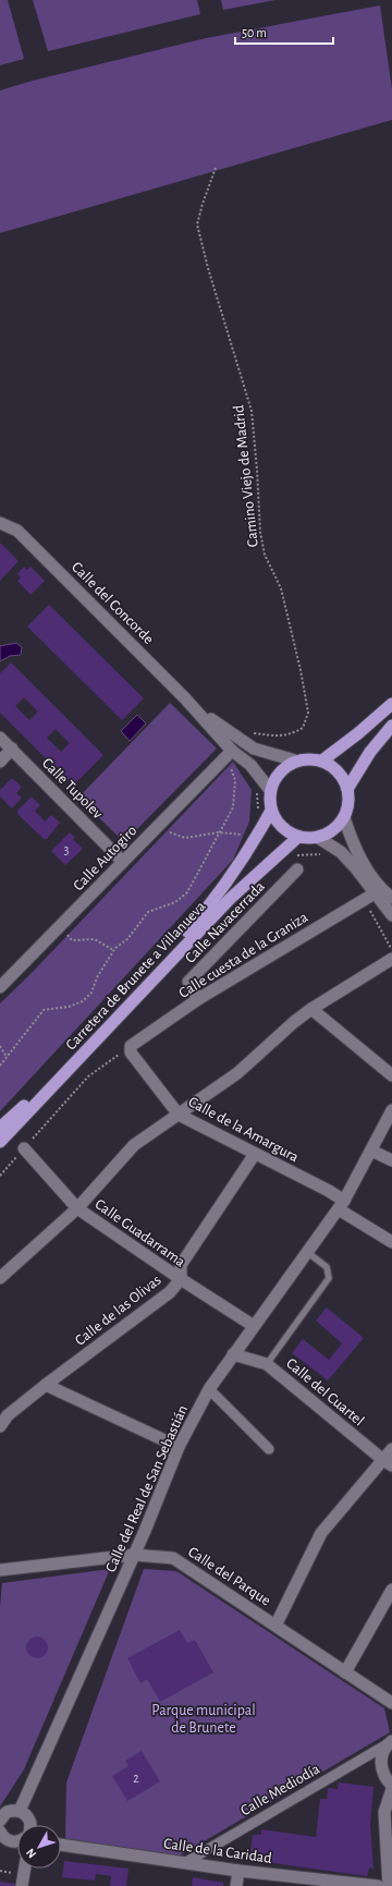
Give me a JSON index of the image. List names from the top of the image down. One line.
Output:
{"streets":{"highway":["Carretera de Brunete a Villanueva"],"street":["Calle del Concorde","Calle Tupolev","Calle Autogiro","Calle Navacerrada","Calle cuesta de la Graniza","Calle de la Amargura","Calle Guadarrama","Calle de las Olivas","Calle del Cuartel","Calle del Real de San Sebastián","Calle del Parque","Calle Mediodía","Calle de la Caridad"],"path":["Camino Viejo de Madrid"]},"crossings":[["Calle del Concorde","Calle Autogiro"],["Calle del Concorde","Carretera de Brunete a Villanueva"],["Calle Tupolev","Calle Autogiro"],["Calle Navacerrada","Calle cuesta de la Graniza"],["Calle cuesta de la Graniza","Calle de la Amargura"],["Calle de la Amargura","Calle de las Olivas"],["Calle de la Amargura","Calle del Real de San Sebastián"],["Calle Guadarrama","Calle de las Olivas"],["Calle Guadarrama","Calle del Real de San Sebastián"],["Calle del Cuartel","Calle del Real de San Sebastián"],["Calle del Real de San Sebastián","Calle del Parque"],["Calle Mediodía","Calle de la Caridad"]],"parks":["Parque municipal de Brunete"],"house_numbers":["3","2"],"scale_bar":"50 m","north":"bottom left"}
